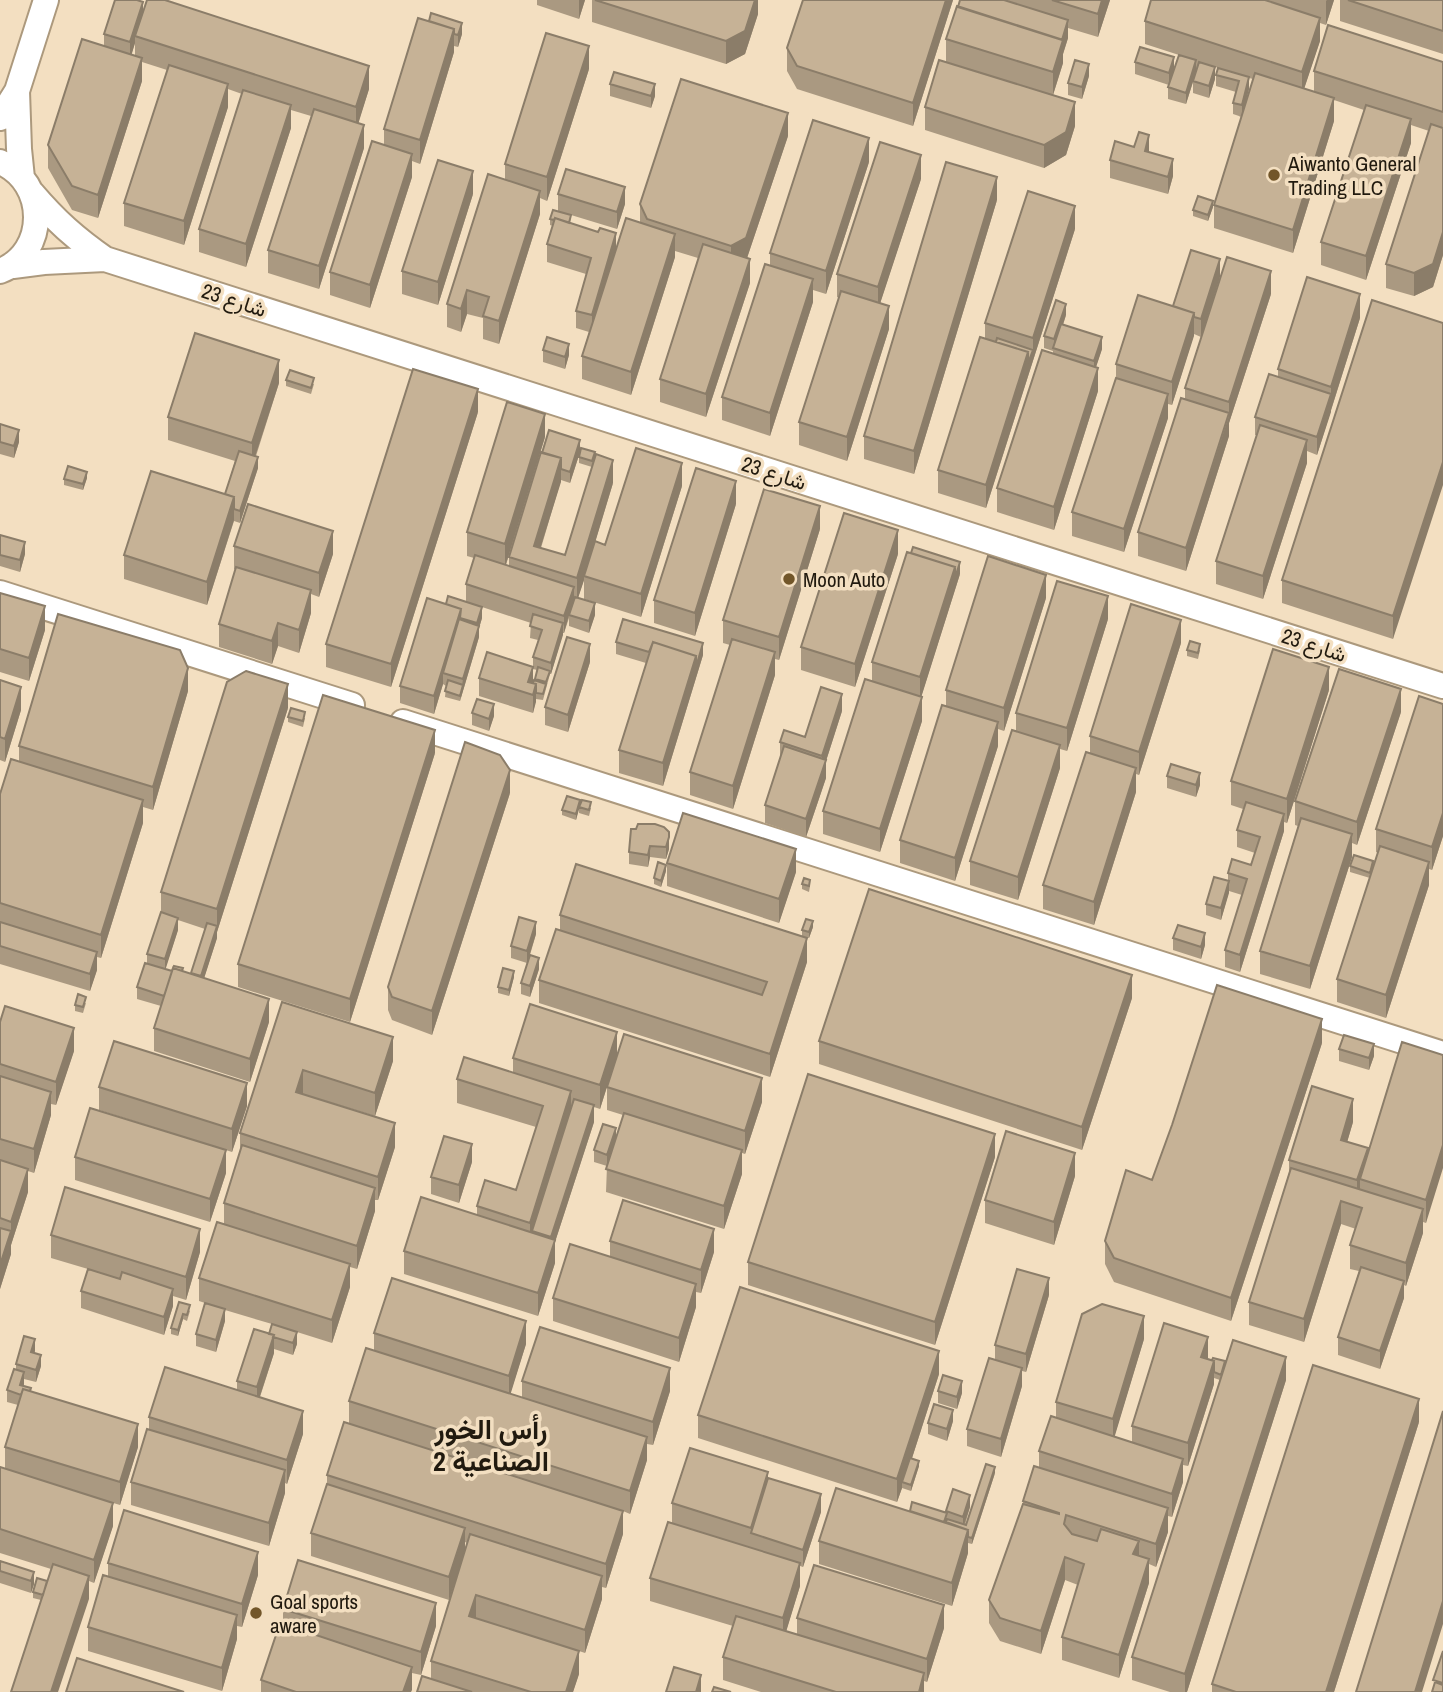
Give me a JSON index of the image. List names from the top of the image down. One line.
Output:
{"streets":{"street":["شارع 23"]},"districts":["رأس الخور الصناعية 2"],"places":["Aiwanto General Trading LLC","Moon Auto","Goal sports aware"]}
